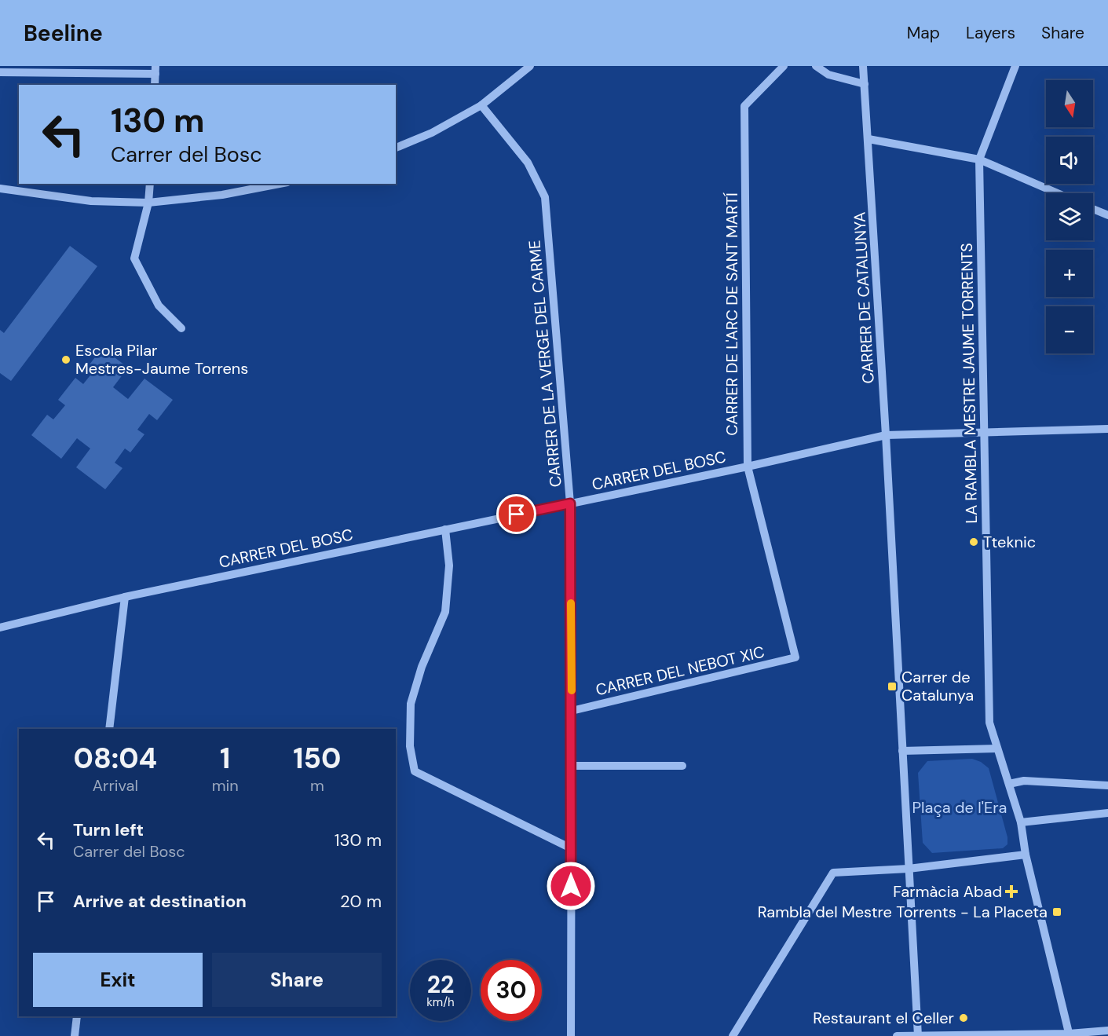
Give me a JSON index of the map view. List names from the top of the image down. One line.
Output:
{"streets":{"street":["CARRER DE CATALUNYA","CARRER DE L'ARC DE SANT MARTÍ","CARRER DE LA VERGE DEL CARME","LA RAMBLA MESTRE JAUME TORRENTS","CARRER DEL BOSC","CARRER DEL NEBOT XIC"]},"crossings":[["CARRER DE CATALUNYA","CARRER DEL BOSC"],["CARRER DE L'ARC DE SANT MARTÍ","CARRER DEL BOSC"],["CARRER DE L'ARC DE SANT MARTÍ","CARRER DEL NEBOT XIC"],["CARRER DE LA VERGE DEL CARME","CARRER DEL BOSC"],["CARRER DE LA VERGE DEL CARME","CARRER DEL NEBOT XIC"],["LA RAMBLA MESTRE JAUME TORRENTS","CARRER DEL BOSC"]],"parks":["Plaça de l'Era"],"places":{"other":["Escola Pilar Mestres-Jaume Torrens","Tteknic","Restaurant el Celler"],"transit":["Carrer de Catalunya","Rambla del Mestre Torrents - La Placeta"],"health":["Farmàcia Abad"]},"north":"bottom","page":{"header":"Beeline","nav":["Map","Layers","Share"],"map_buttons":["+","−"],"turn":["130 m","Carrer del Bosc"],"eta":["08:04","Arrival","1","min","150","m"],"list":[{"name":"Turn left","note":"Carrer del Bosc","value":"130 m"},{"name":"Arrive at destination","value":"20 m"}],"buttons":["Exit","Share"],"speed":"22 km/h","limit":"30"}}
